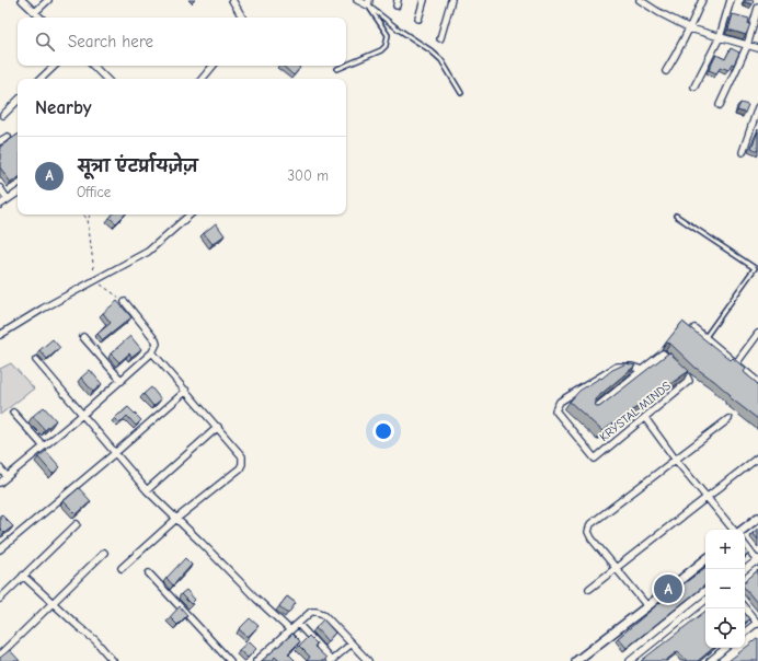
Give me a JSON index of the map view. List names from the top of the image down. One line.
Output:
{"streets":{"street":["KRYSTAL MINDS"]},"page":{"search":"Search here","heading":"Nearby","list":[{"mark":"A","name":"सूत्रा एंटर्प्रायज़ेज़","note":"Office","value":"300 m"}],"map_buttons":["+","−"],"pins":"A"}}
